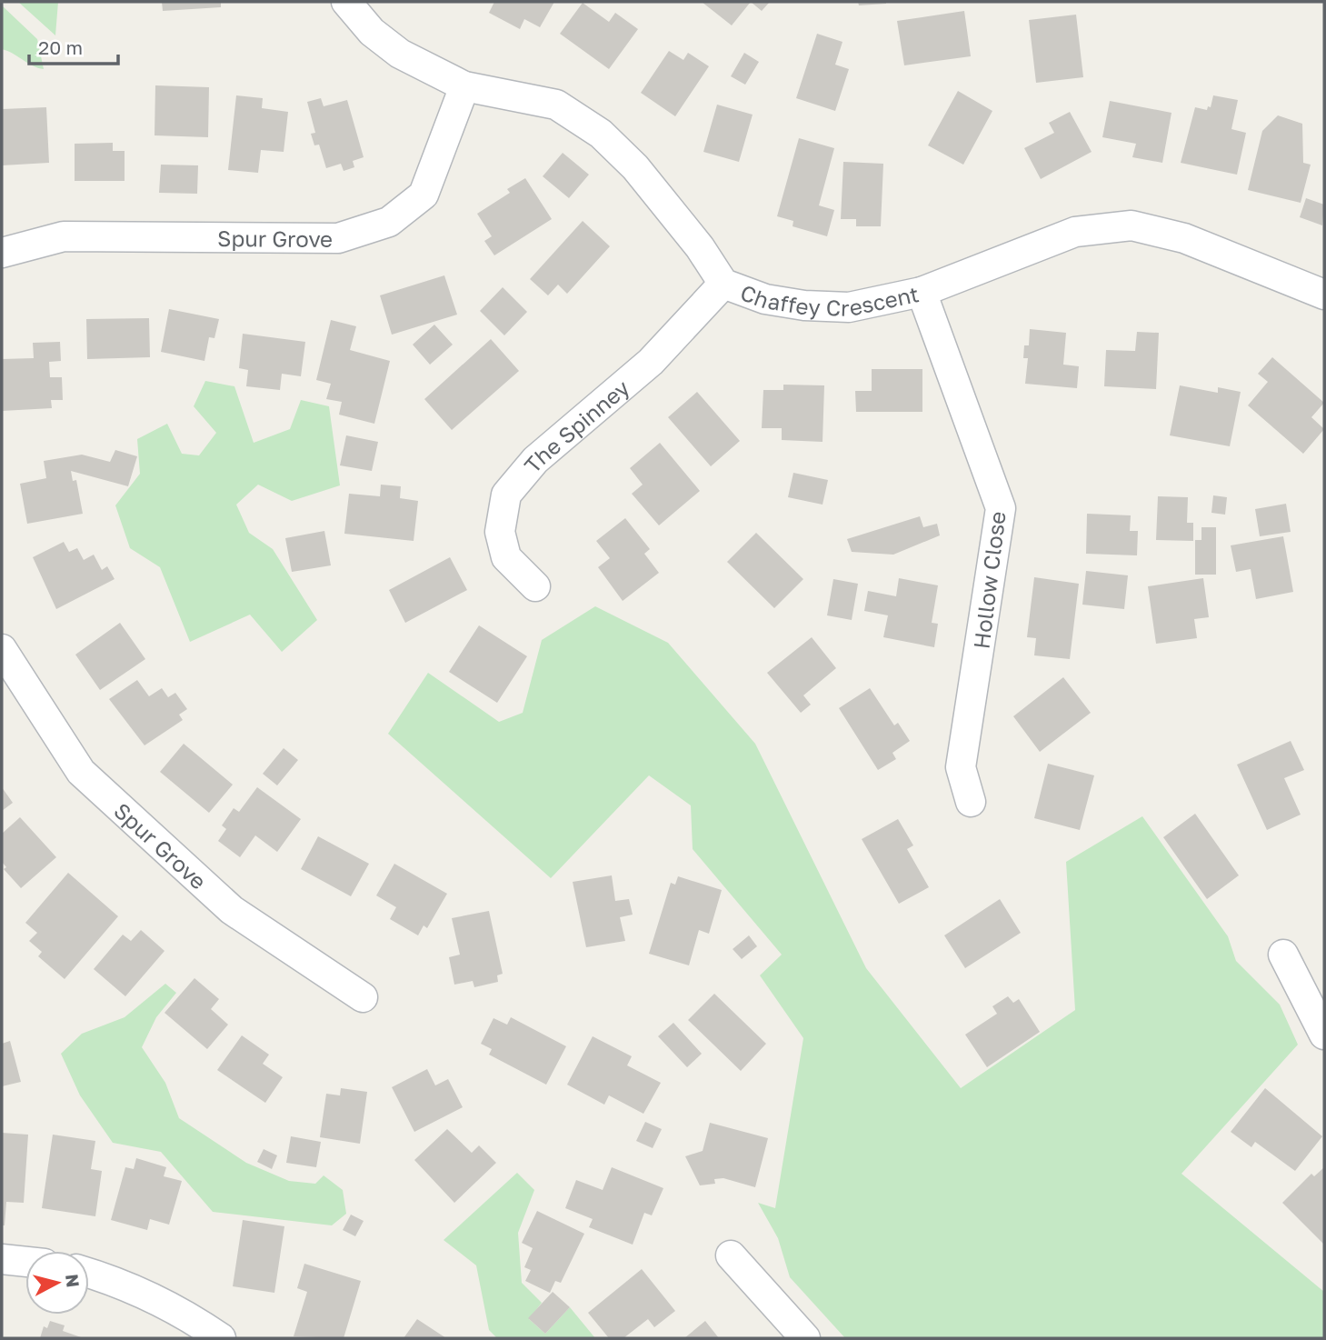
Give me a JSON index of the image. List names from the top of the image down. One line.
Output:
{"streets":{"street":["Spur Grove","Chaffey Crescent","The Spinney","Hollow Close"]},"crossings":[["Spur Grove","Chaffey Crescent"],["Chaffey Crescent","The Spinney"],["Chaffey Crescent","Hollow Close"]],"scale_bar":"20 m","north":"right"}
